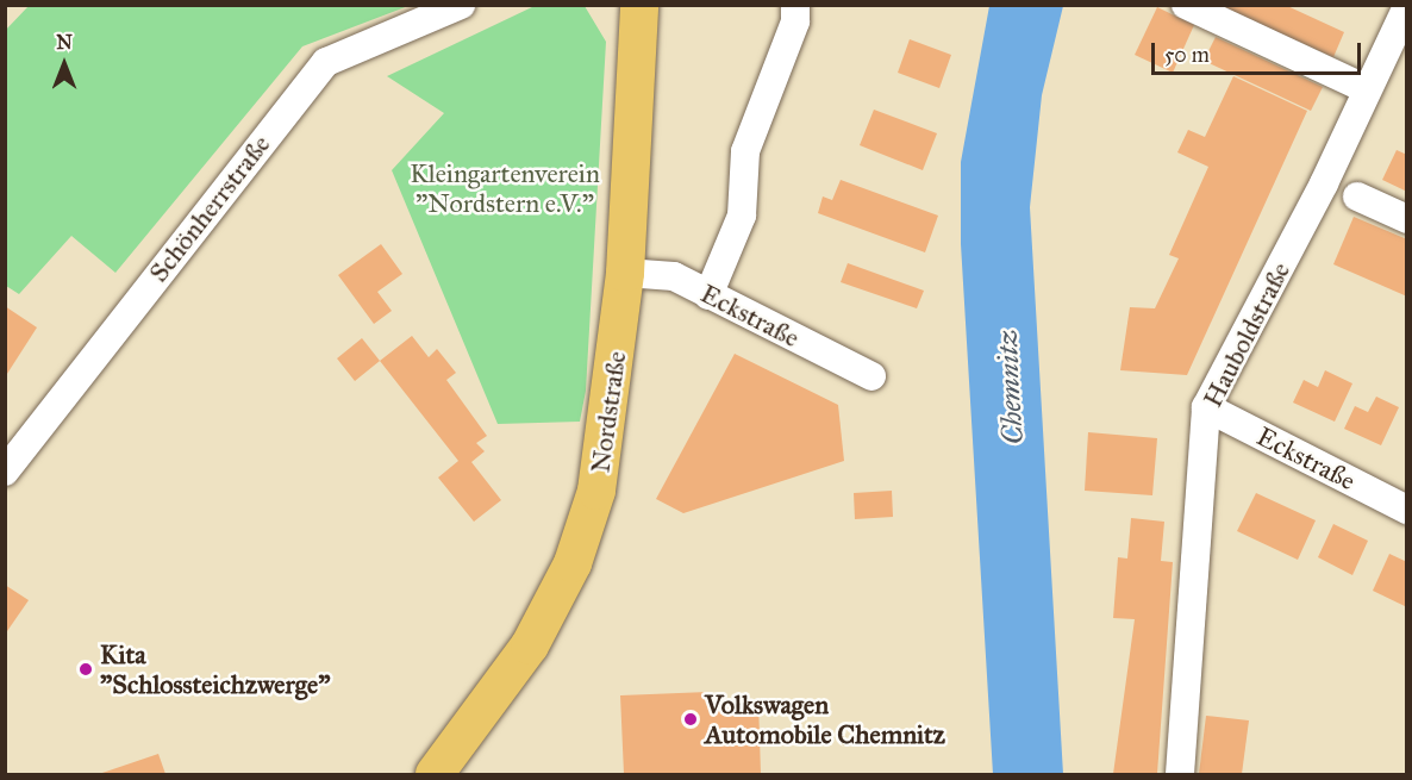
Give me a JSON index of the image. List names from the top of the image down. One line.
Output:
{"streets":{"main road":["Nordstraße"],"street":["Schönherrstraße","Eckstraße","Hauboldstraße"]},"crossings":[["Eckstraße","Hauboldstraße"],["Eckstraße","Nordstraße"]],"water":["Chemnitz"],"parks":["Kleingartenverein \"Nordstern e.V.\""],"places":["Kita \"Schlossteichzwerge\"","Volkswagen Automobile Chemnitz"],"scale_bar":"50 m","north":"top"}
